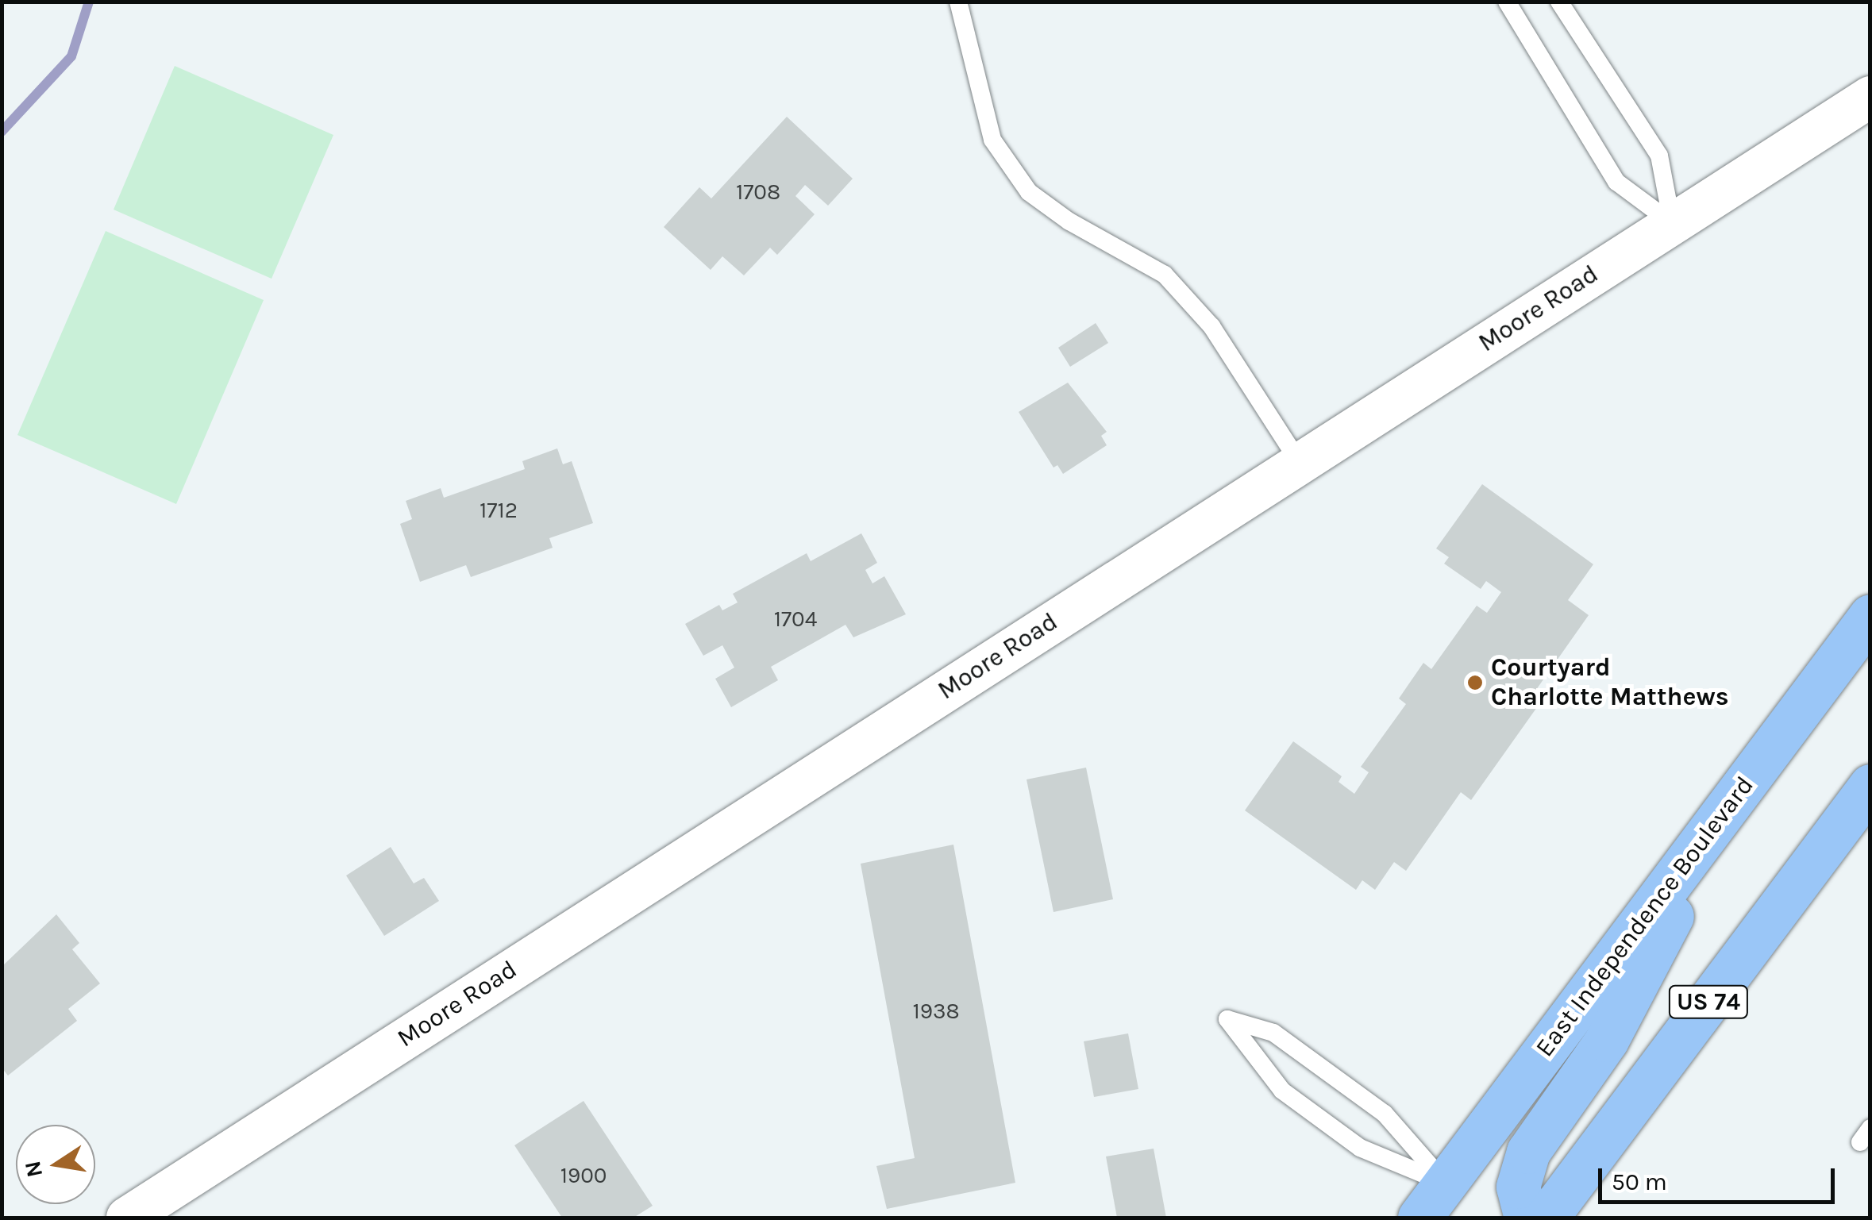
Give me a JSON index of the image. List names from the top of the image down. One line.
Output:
{"streets":{"highway":["East Independence Boulevard","US 74"],"street":["Moore Road"]},"places":["Courtyard Charlotte Matthews"],"house_numbers":["1708","1712","1704","1938","1900"],"scale_bar":"50 m","north":"left"}
